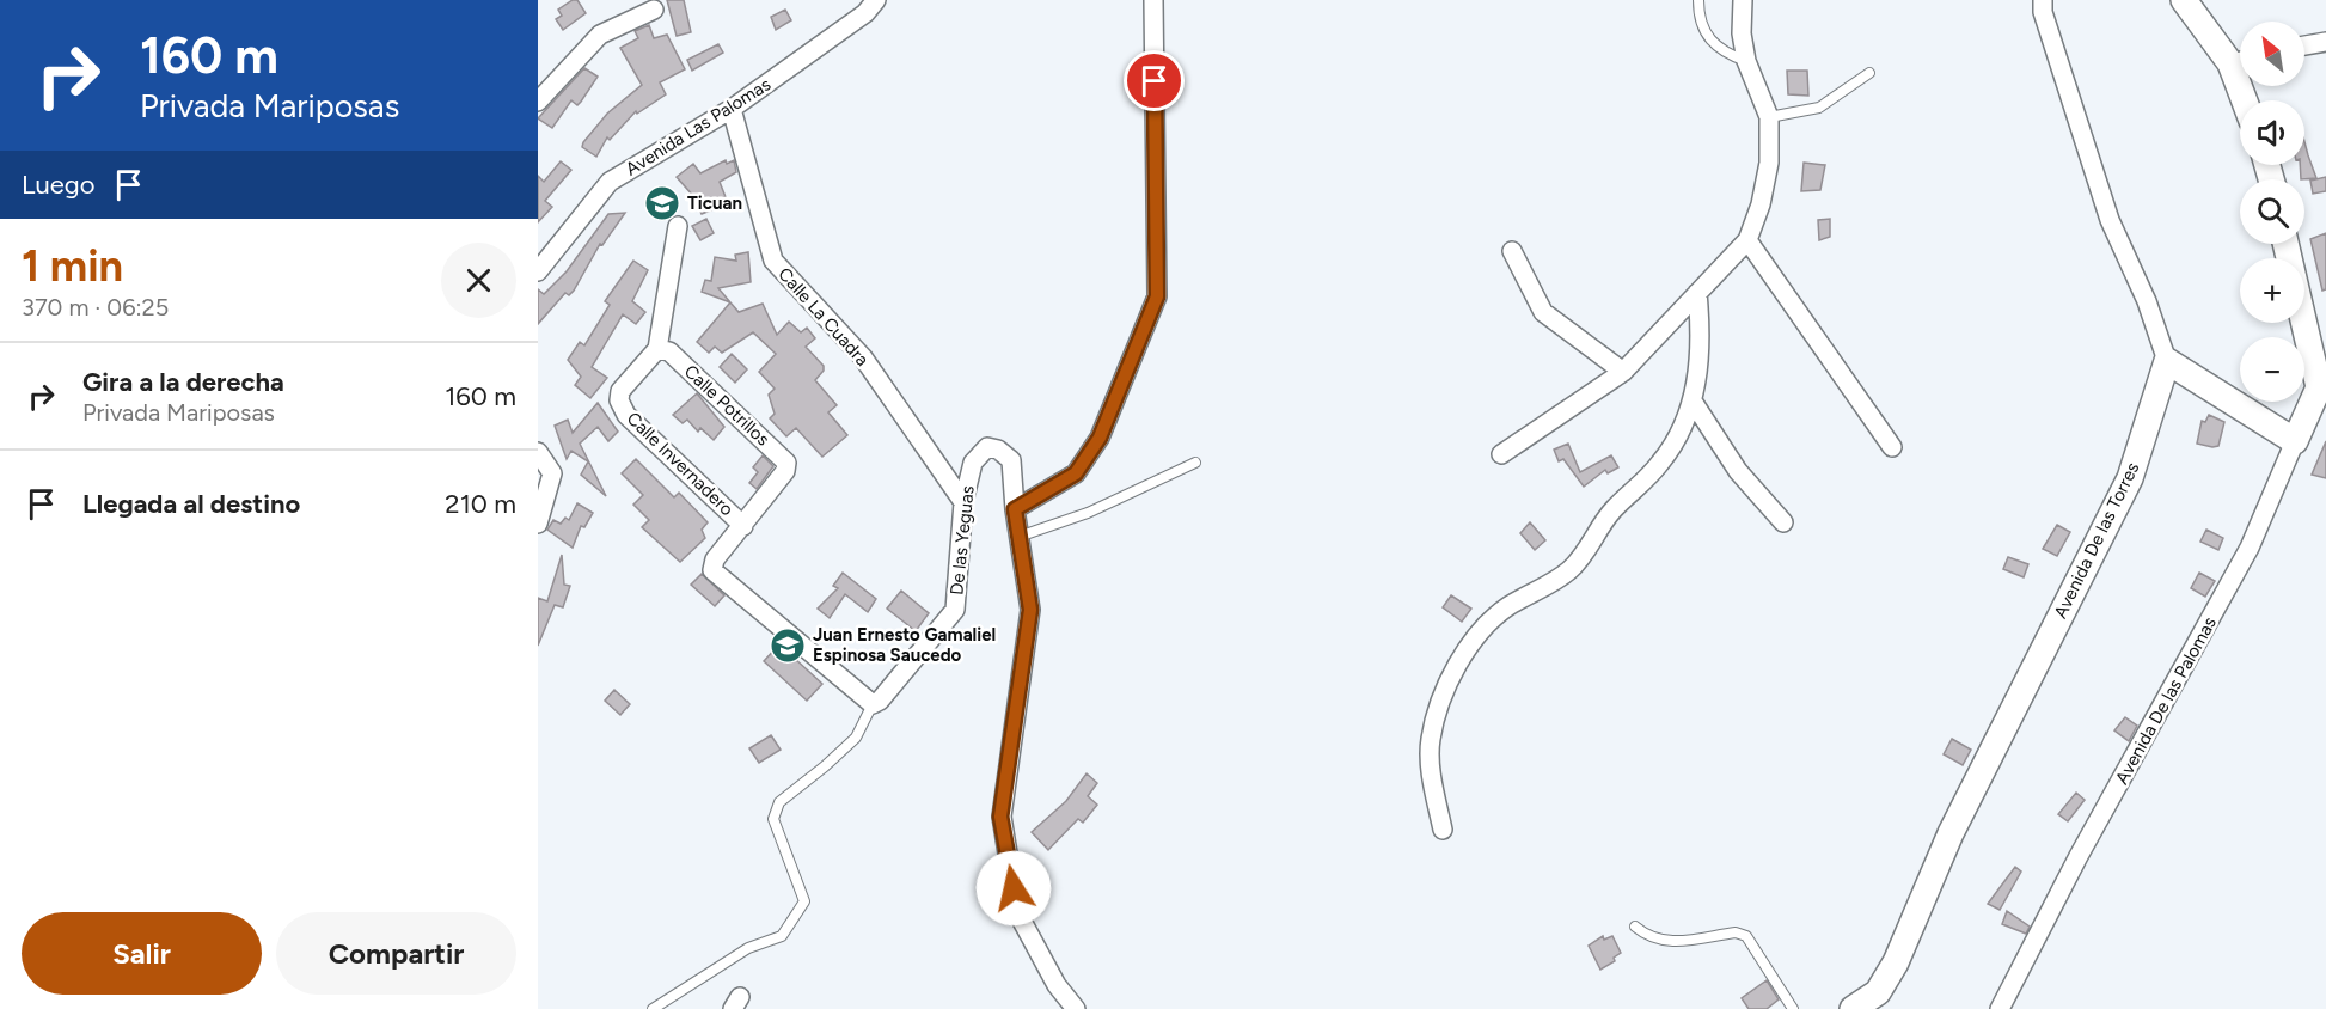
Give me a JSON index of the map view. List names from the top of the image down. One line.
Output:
{"streets":{"street":["Avenida Las Palomas","Calle La Cuadra","Calle Potrillos","Calle Invernadero","De las Yeguas","Avenida De las Torres","Avenida De las Palomas"]},"crossings":[["Avenida Las Palomas","Calle La Cuadra"],["Calle La Cuadra","De las Yeguas"],["Calle Potrillos","Calle Invernadero"]],"places":{"school or university":["Ticuan","Juan Ernesto Gamaliel Espinosa Saucedo"]},"north":"top left","page":{"turn":["160 m","Privada Mariposas"],"map_buttons":["+","−"],"then":"Luego","heading":["1 min","370 m · 06:25"],"list":[{"name":"Gira a la derecha","note":"Privada Mariposas","value":"160 m"},{"name":"Llegada al destino","value":"210 m"}],"buttons":["Salir","Compartir"]}}
